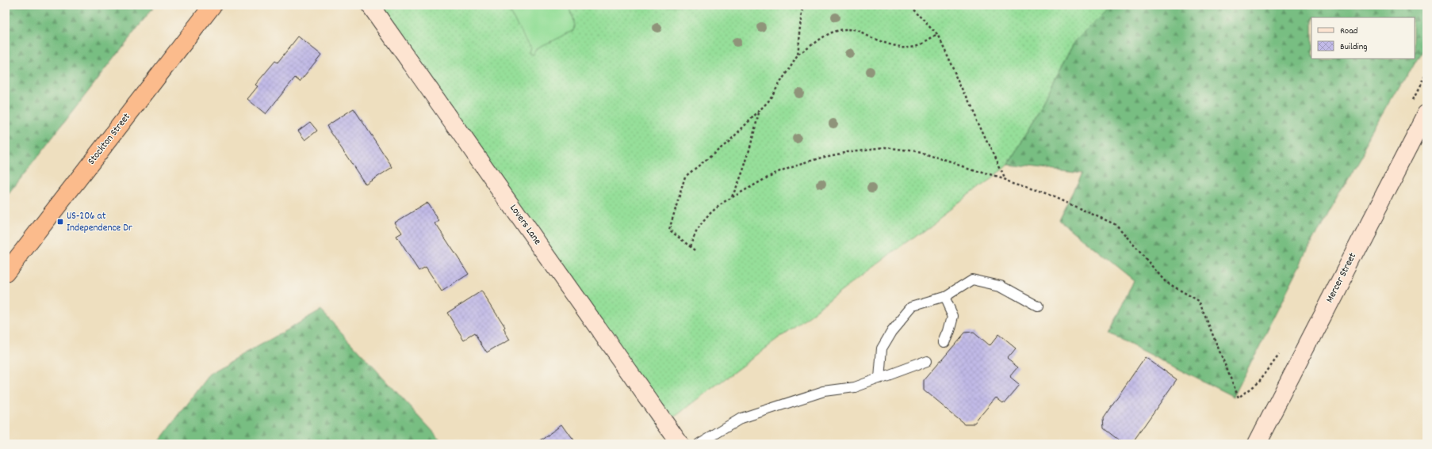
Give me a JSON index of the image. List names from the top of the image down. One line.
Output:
{"streets":{"highway":["Stockton Street"],"street":["Lovers Lane","Mercer Street"]},"places":{"transit":["US-206 at Independence Dr"]},"legend":["Road","Building"]}
